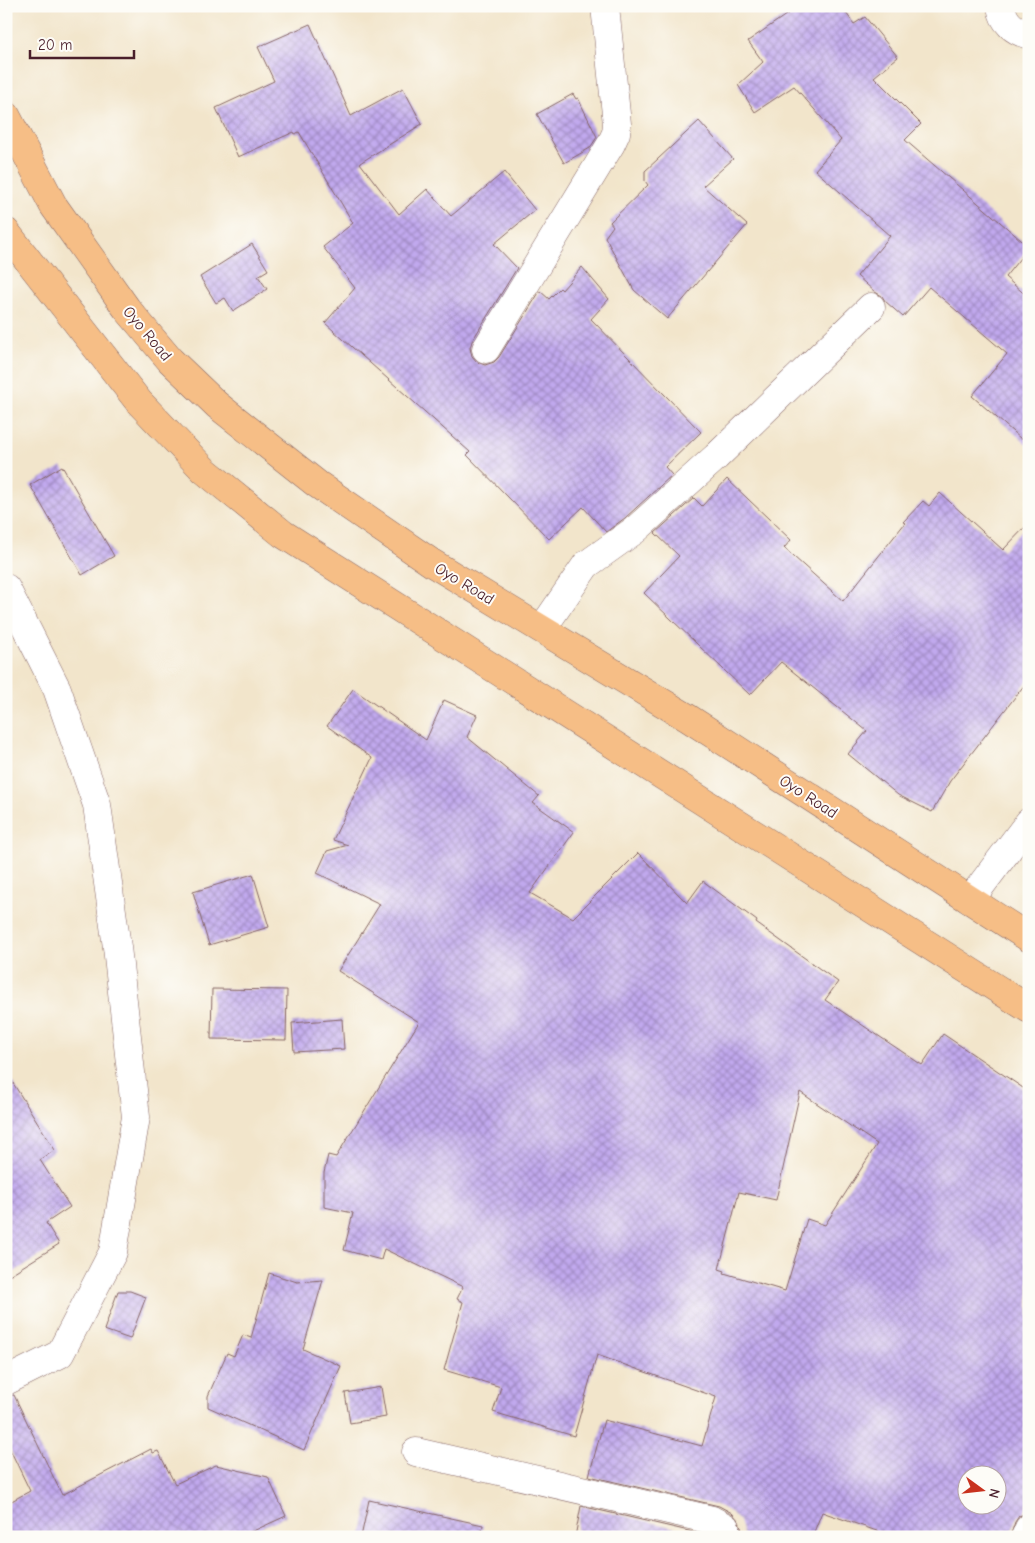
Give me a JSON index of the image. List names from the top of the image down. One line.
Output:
{"streets":{"main road":["Oyo Road"]},"scale_bar":"20 m","north":"right"}
